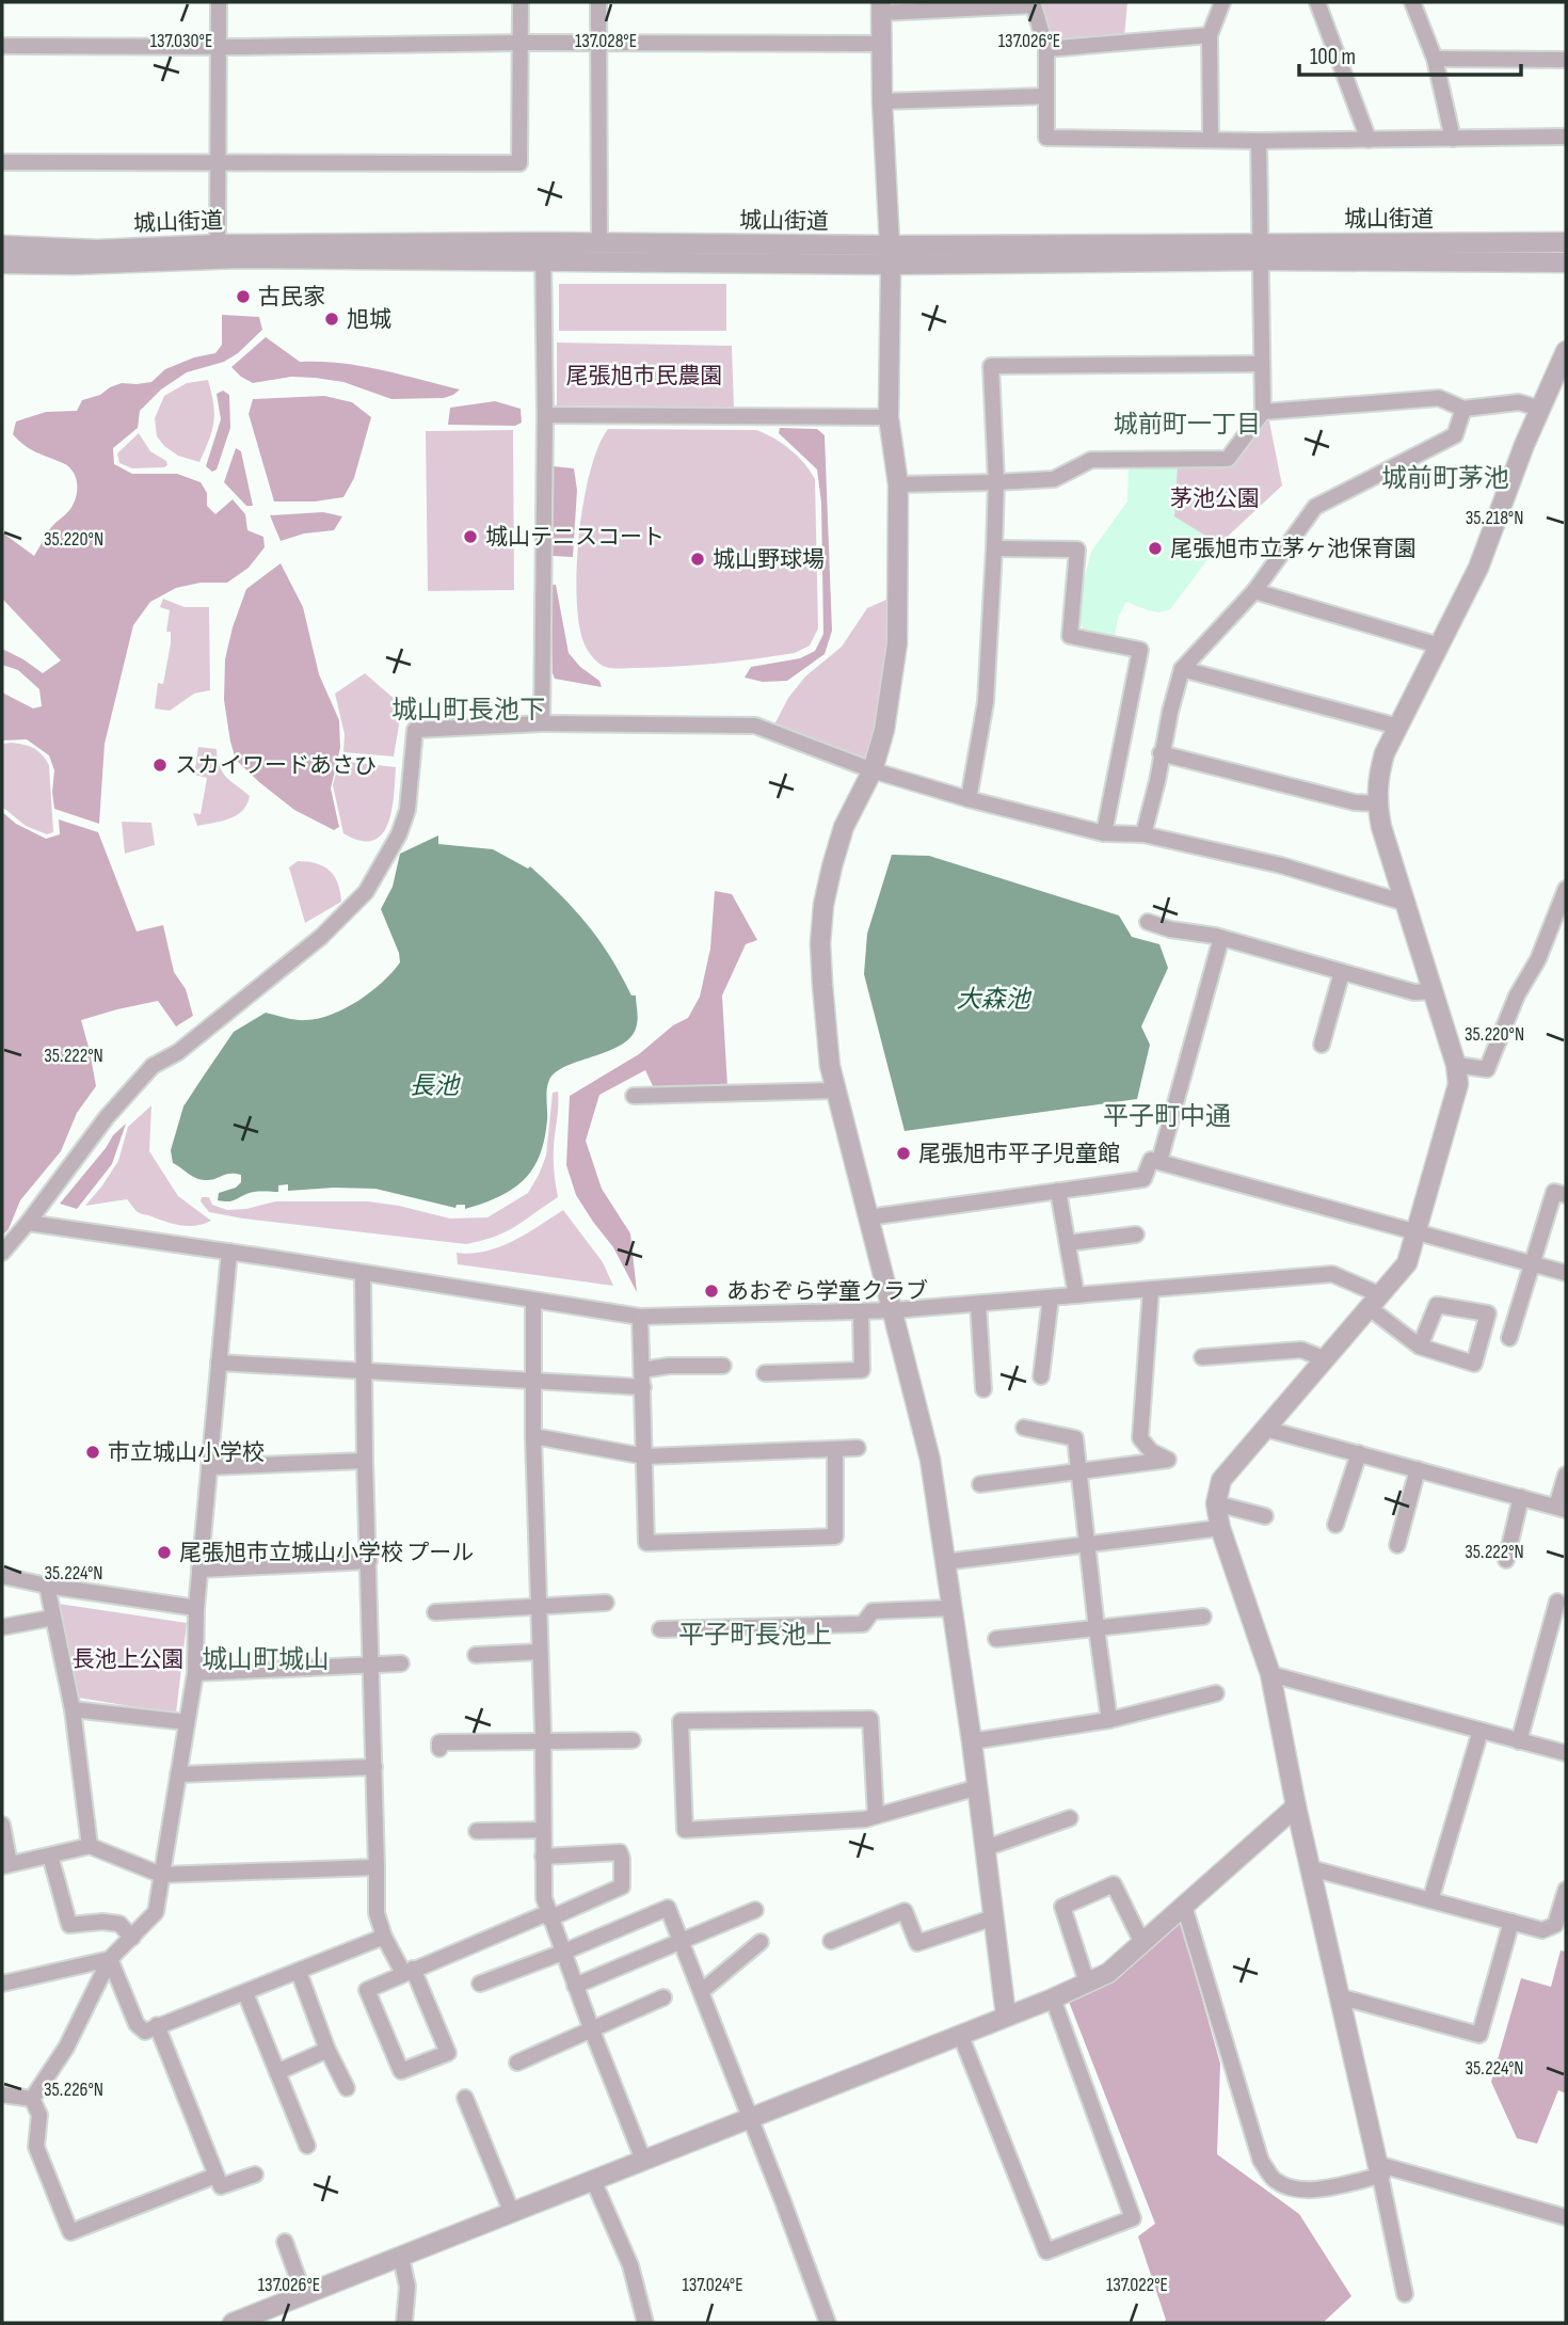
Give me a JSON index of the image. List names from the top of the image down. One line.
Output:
{"streets":{"street":["城山街道"]},"districts":["城前町一丁目","城前町茅池","城山町長池下","平子町中通","平子町長池上","城山町城山"],"water":["大森池","長池"],"parks":["尾張旭市民農園","茅池公園","長池上公園"],"places":["古民家","旭城","城山テニスコート","尾張旭市立茅ヶ池保育園","城山野球場","スカイワードあさひ","尾張旭市平子児童館","あおぞら学童クラブ","市立城山小学校","尾張旭市立城山小学校 プール"],"scale_bar":"100 m","coordinates":["137.030°E","137.028°E","137.026°E","35.218°N","35.220°N","35.222°N","35.224°N","35.226°N","137.024°E","137.022°E"]}
